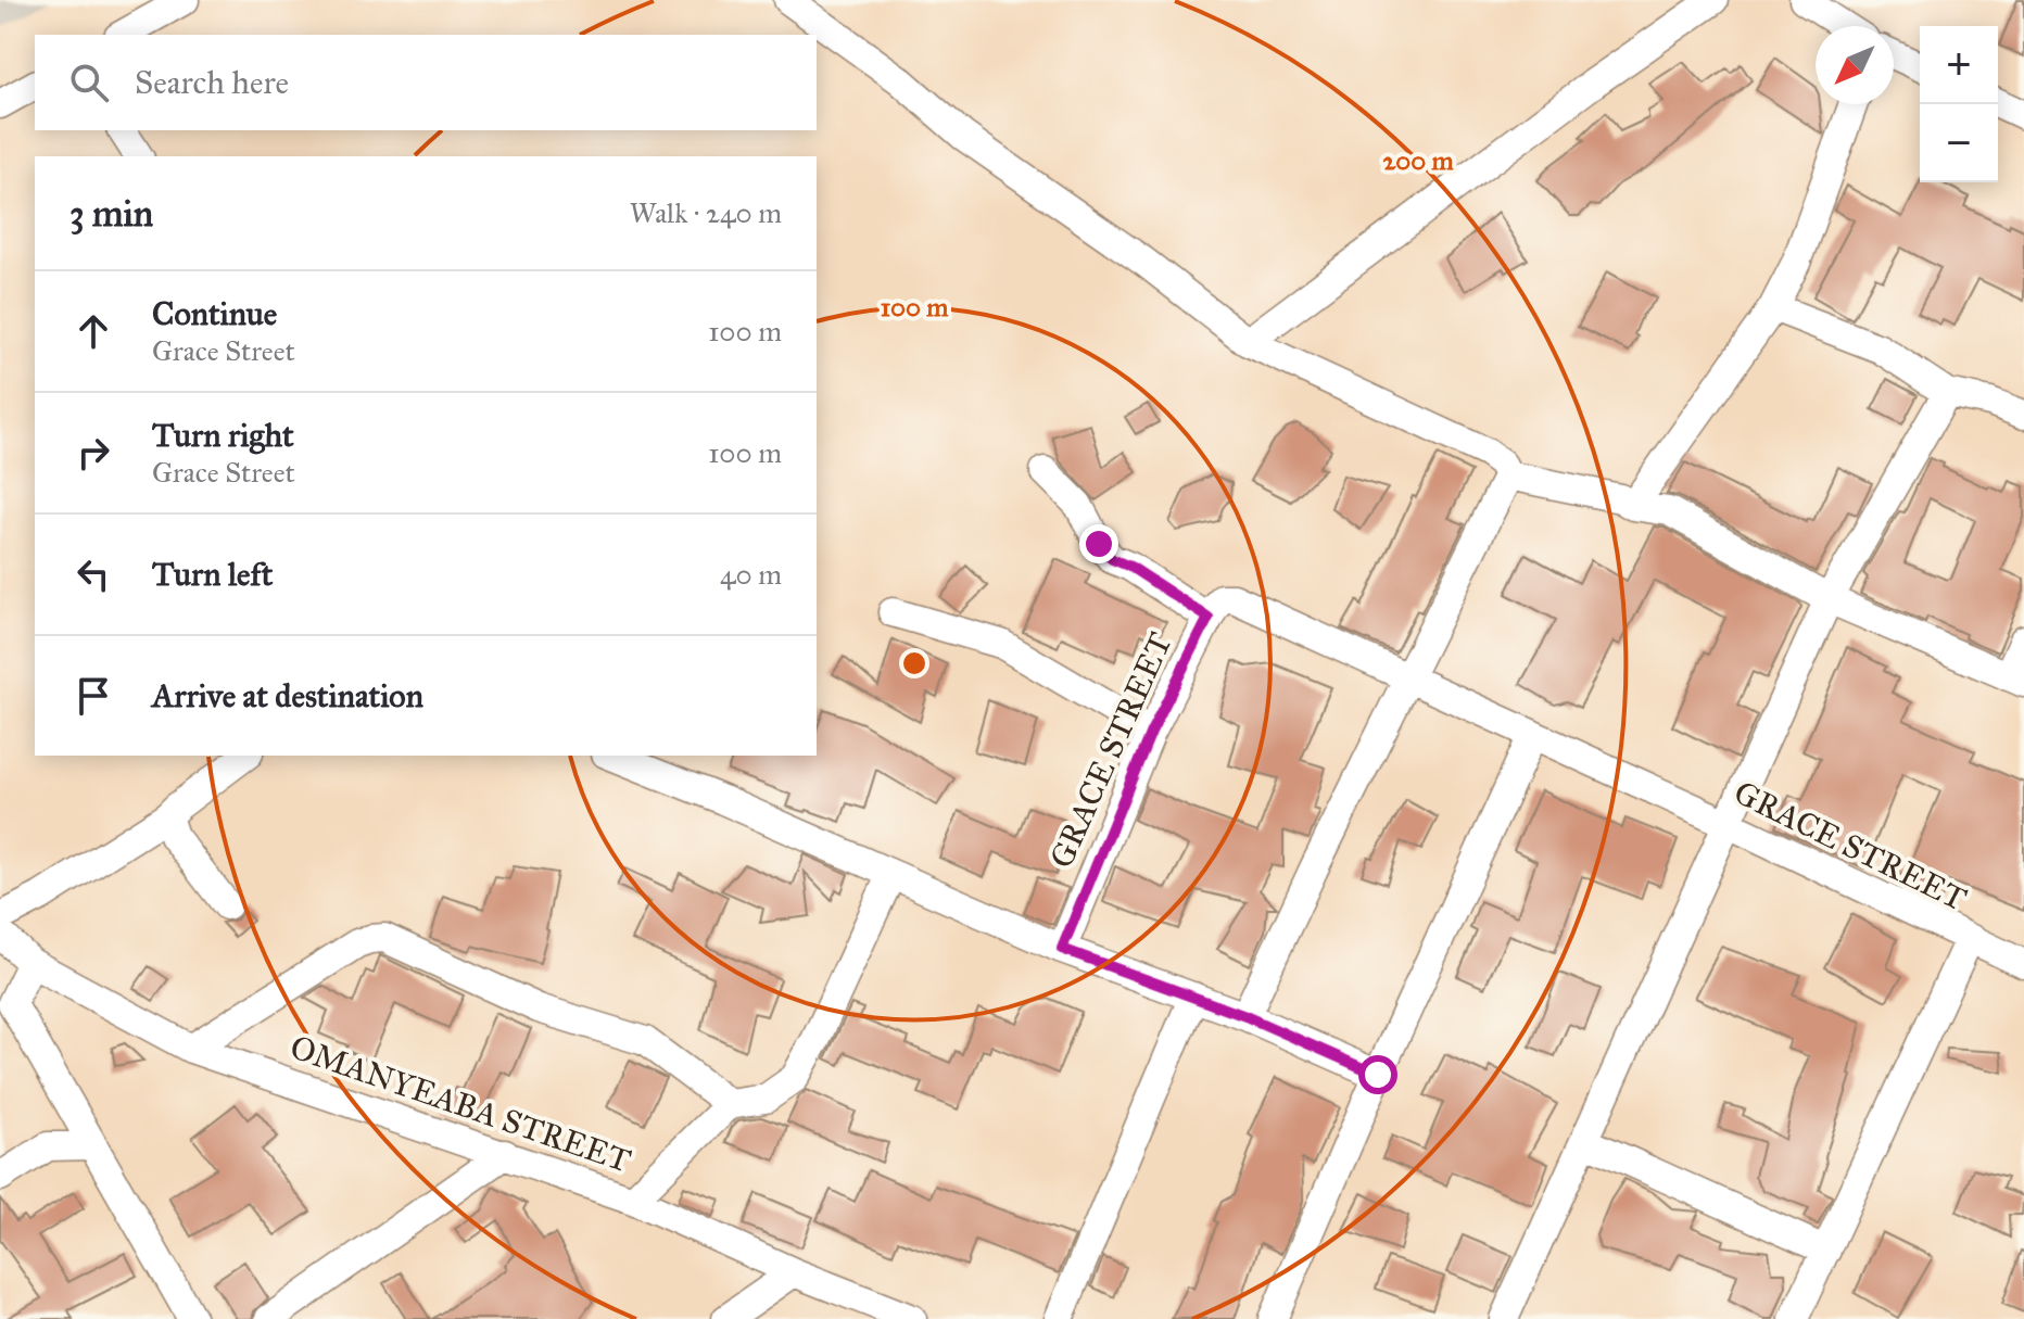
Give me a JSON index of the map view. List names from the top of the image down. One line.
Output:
{"streets":{"street":["GRACE STREET","OMANYEABA STREET"]},"north":"bottom left","page":{"map_buttons":["+","−"],"search":"Search here","heading":["3 min","Walk · 240 m"],"list":[["Continue","Grace Street","100 m"],["Turn right","Grace Street","100 m"],["Turn left","40 m"],"Arrive at destination"]},"rings":["200 m","100 m"]}
